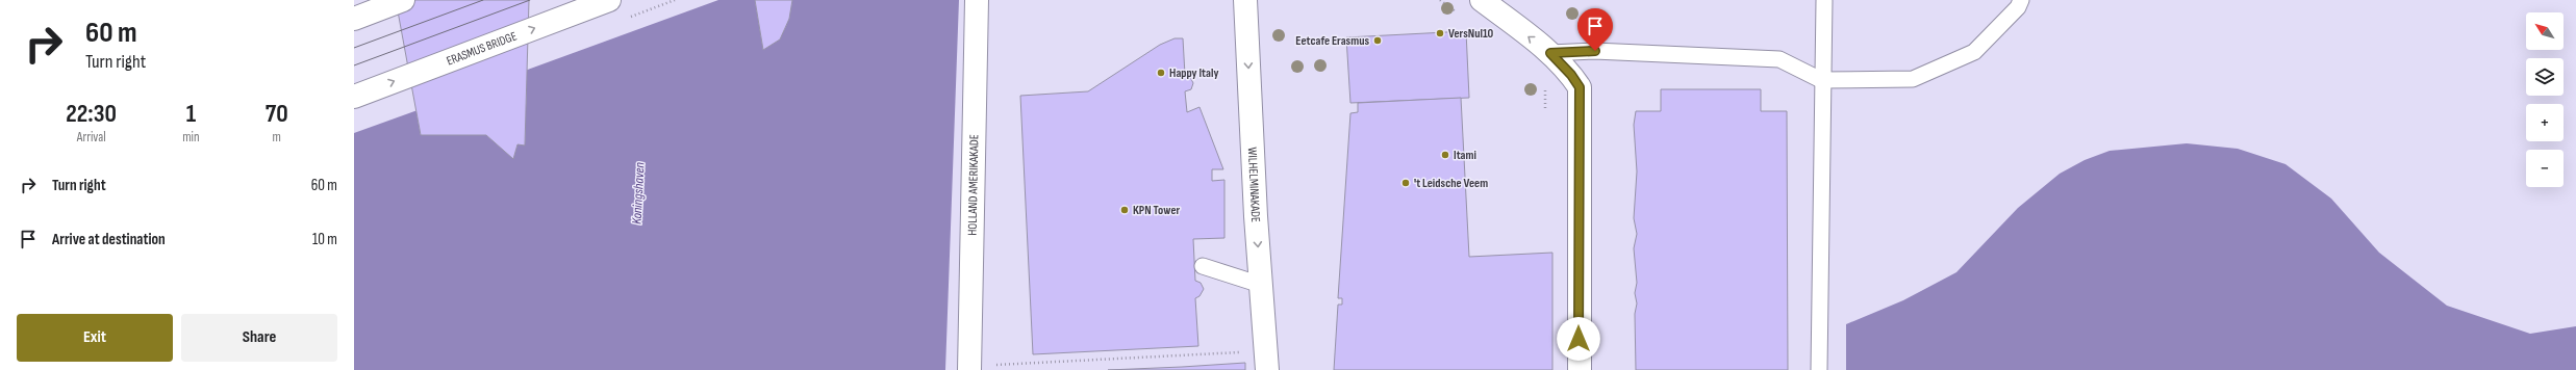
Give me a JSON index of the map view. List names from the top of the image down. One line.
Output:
{"streets":{"street":["ERASMUS BRIDGE","HOLLAND AMERIKAKADE","WILHELMINAKADE"]},"one_way":["ERASMUS BRIDGE","WILHELMINAKADE"],"water":["Koningshaven"],"places":["VersNul10","Eetcafe Erasmus","Happy Italy","Itami","'t Leidsche Veem","KPN Tower"],"north":"top left","page":{"turn":["60 m","Turn right"],"map_buttons":["+","−"],"eta":["22:30","Arrival","1","min","70","m"],"list":[{"name":"Turn right","value":"60 m"},{"name":"Arrive at destination","value":"10 m"}],"buttons":["Exit","Share"]}}
